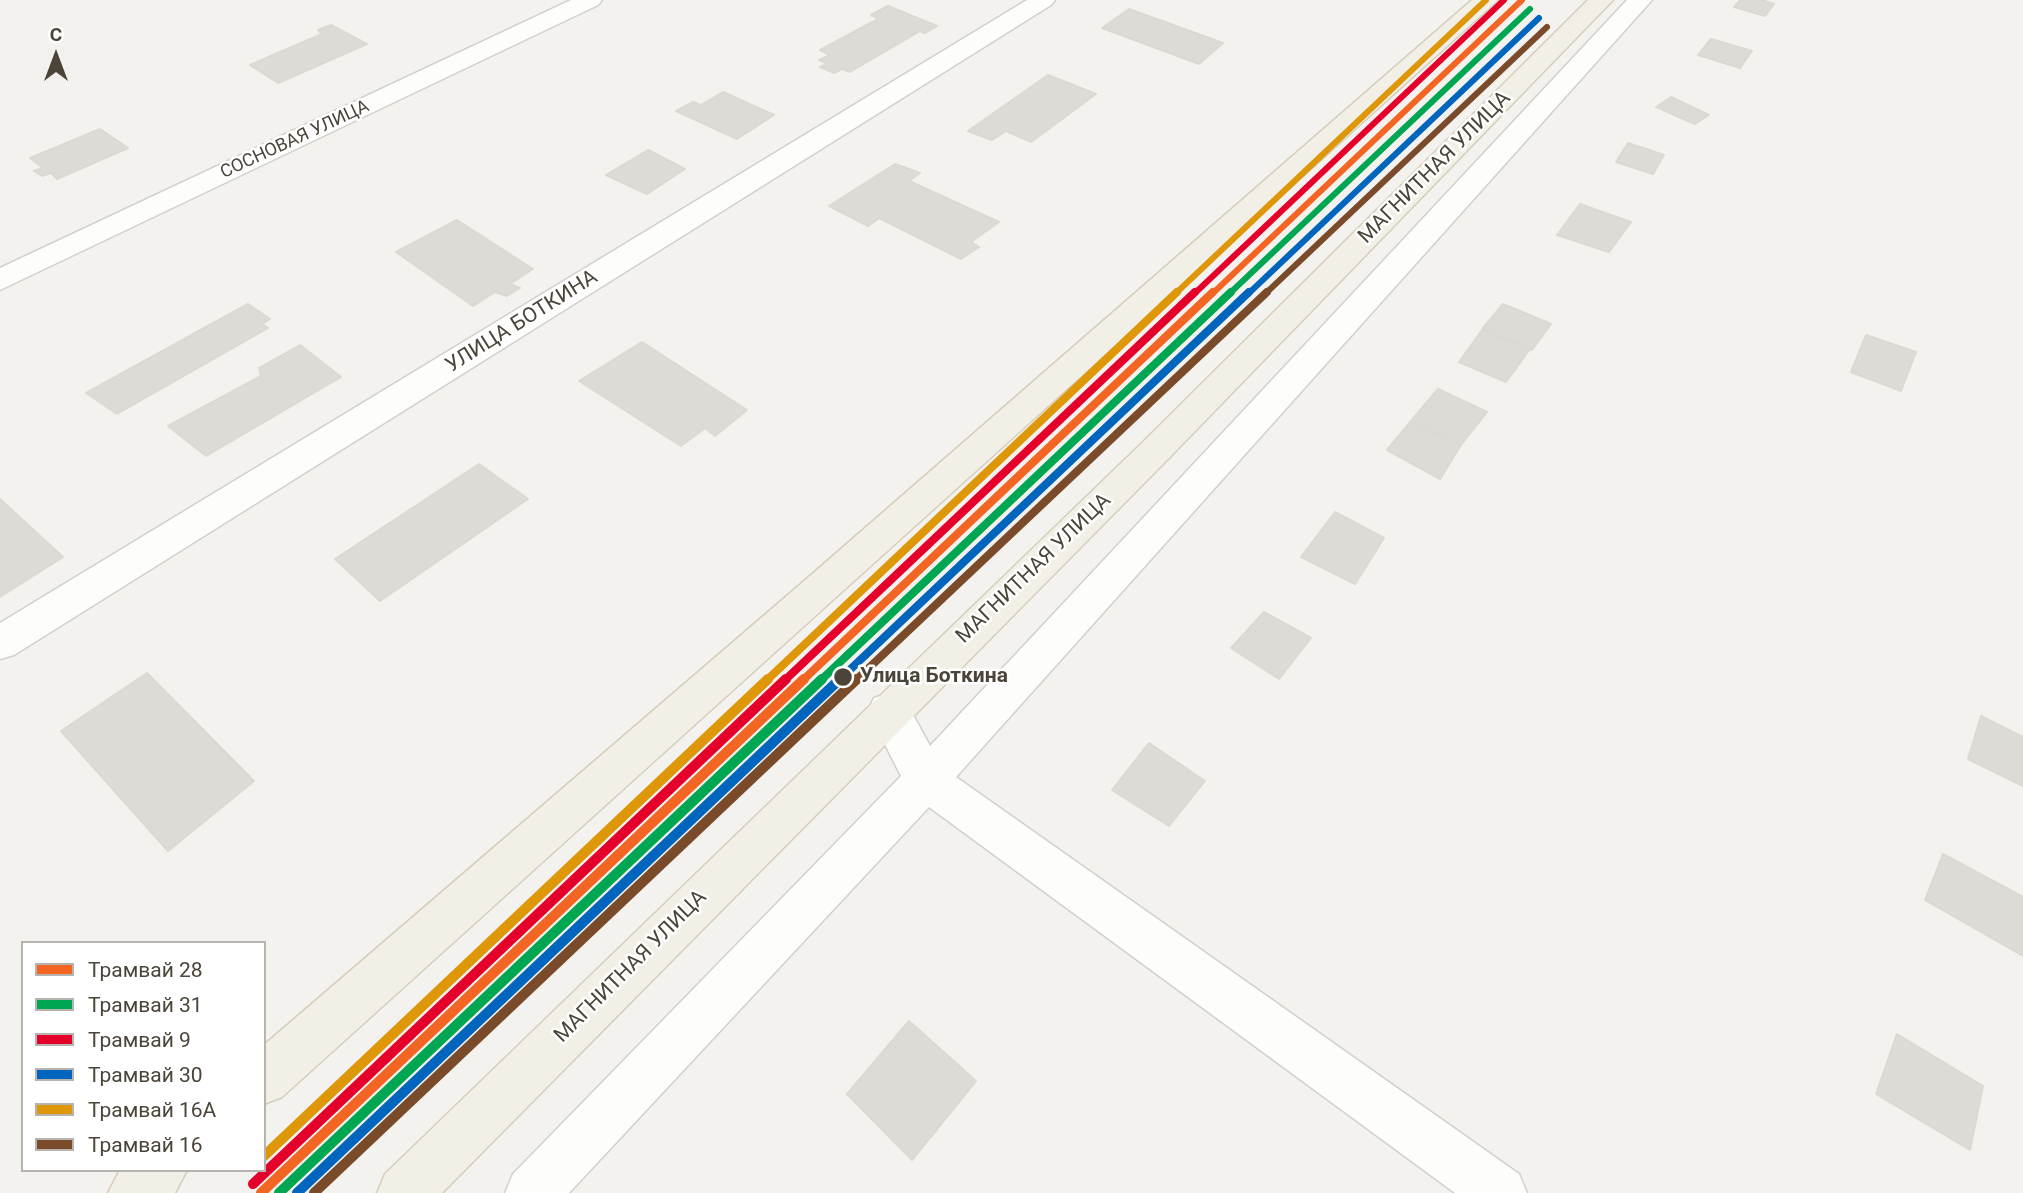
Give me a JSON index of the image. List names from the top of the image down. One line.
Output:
{"streets":{"main road":["МАГНИТНАЯ УЛИЦА"],"street":["СОСНОВАЯ УЛИЦА","УЛИЦА БОТКИНА"]},"places":["Улица Боткина"],"lines":["tram line 28","tram line 9","tram line 16А","tram line 31","tram line 30","tram line 16"],"legend":["Трамвай 28","Трамвай 31","Трамвай 9","Трамвай 30","Трамвай 16А","Трамвай 16"],"north":"top"}
